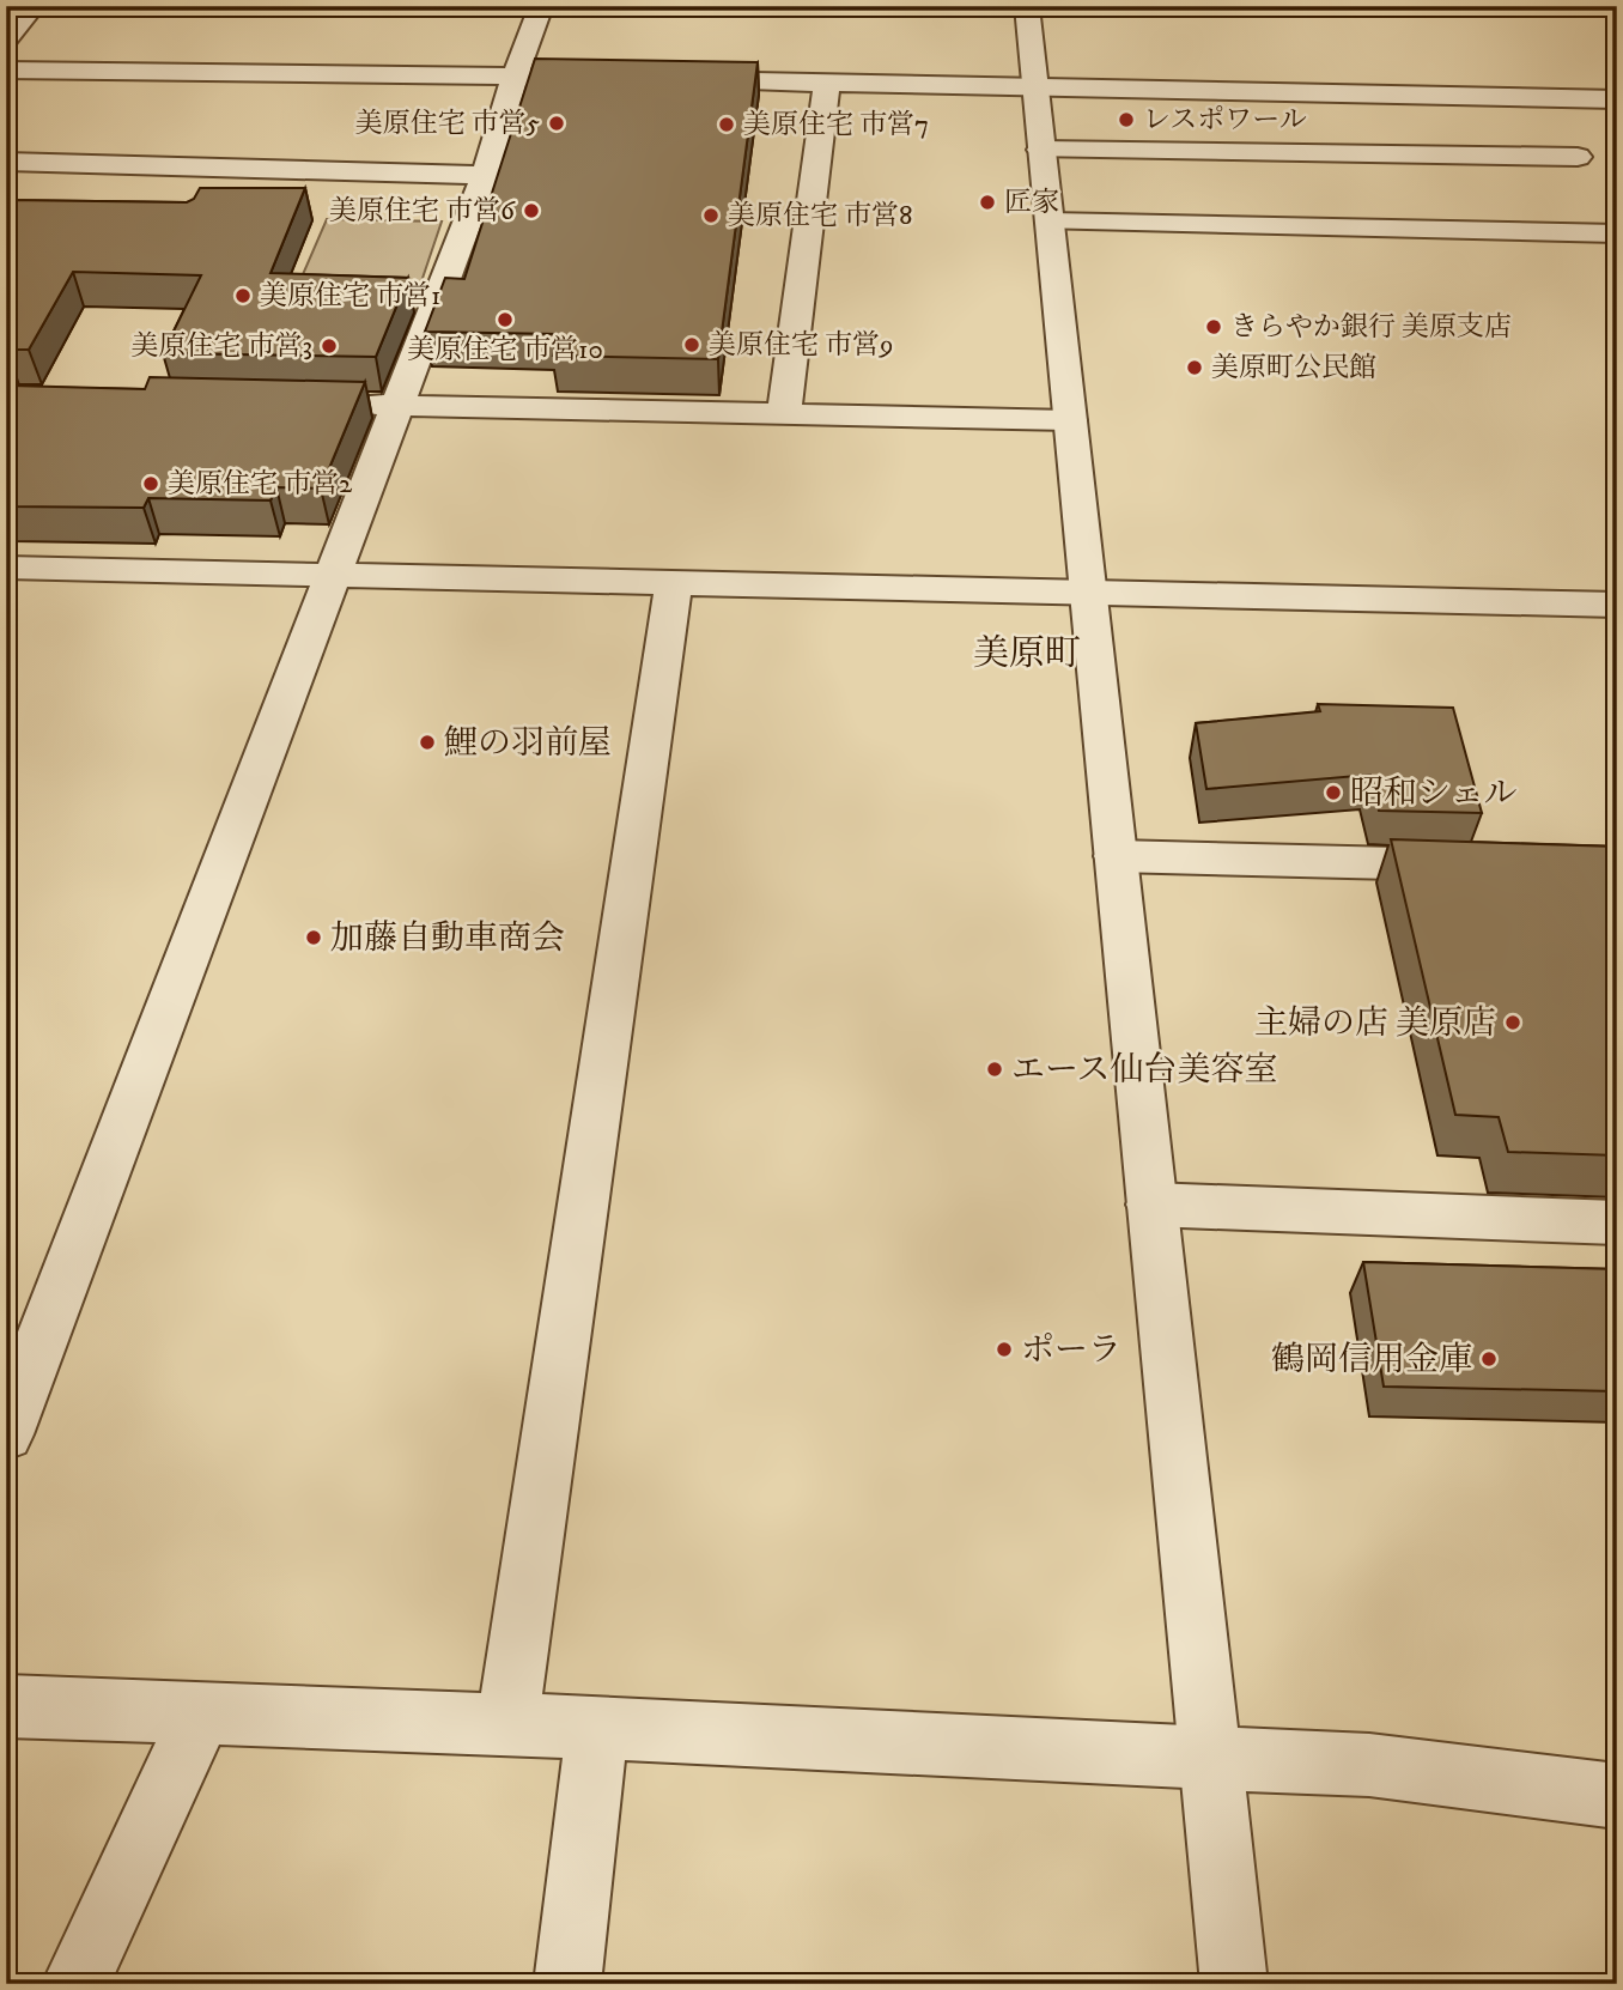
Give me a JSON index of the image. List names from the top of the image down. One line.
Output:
{"districts":["美原町"],"places":["レスポワール","美原住宅 市営5","美原住宅 市営7","匠家","美原住宅 市営6","美原住宅 市営8","美原住宅 市営1","美原住宅 市営10","きらやか銀行 美原支店","美原住宅 市営9","美原住宅 市営3","美原町公民館","美原住宅 市営2","鯉の羽前屋","昭和シェル","加藤自動車商会","主婦の店 美原店","エース仙台美容室","ポーラ","鶴岡信用金庫"]}
